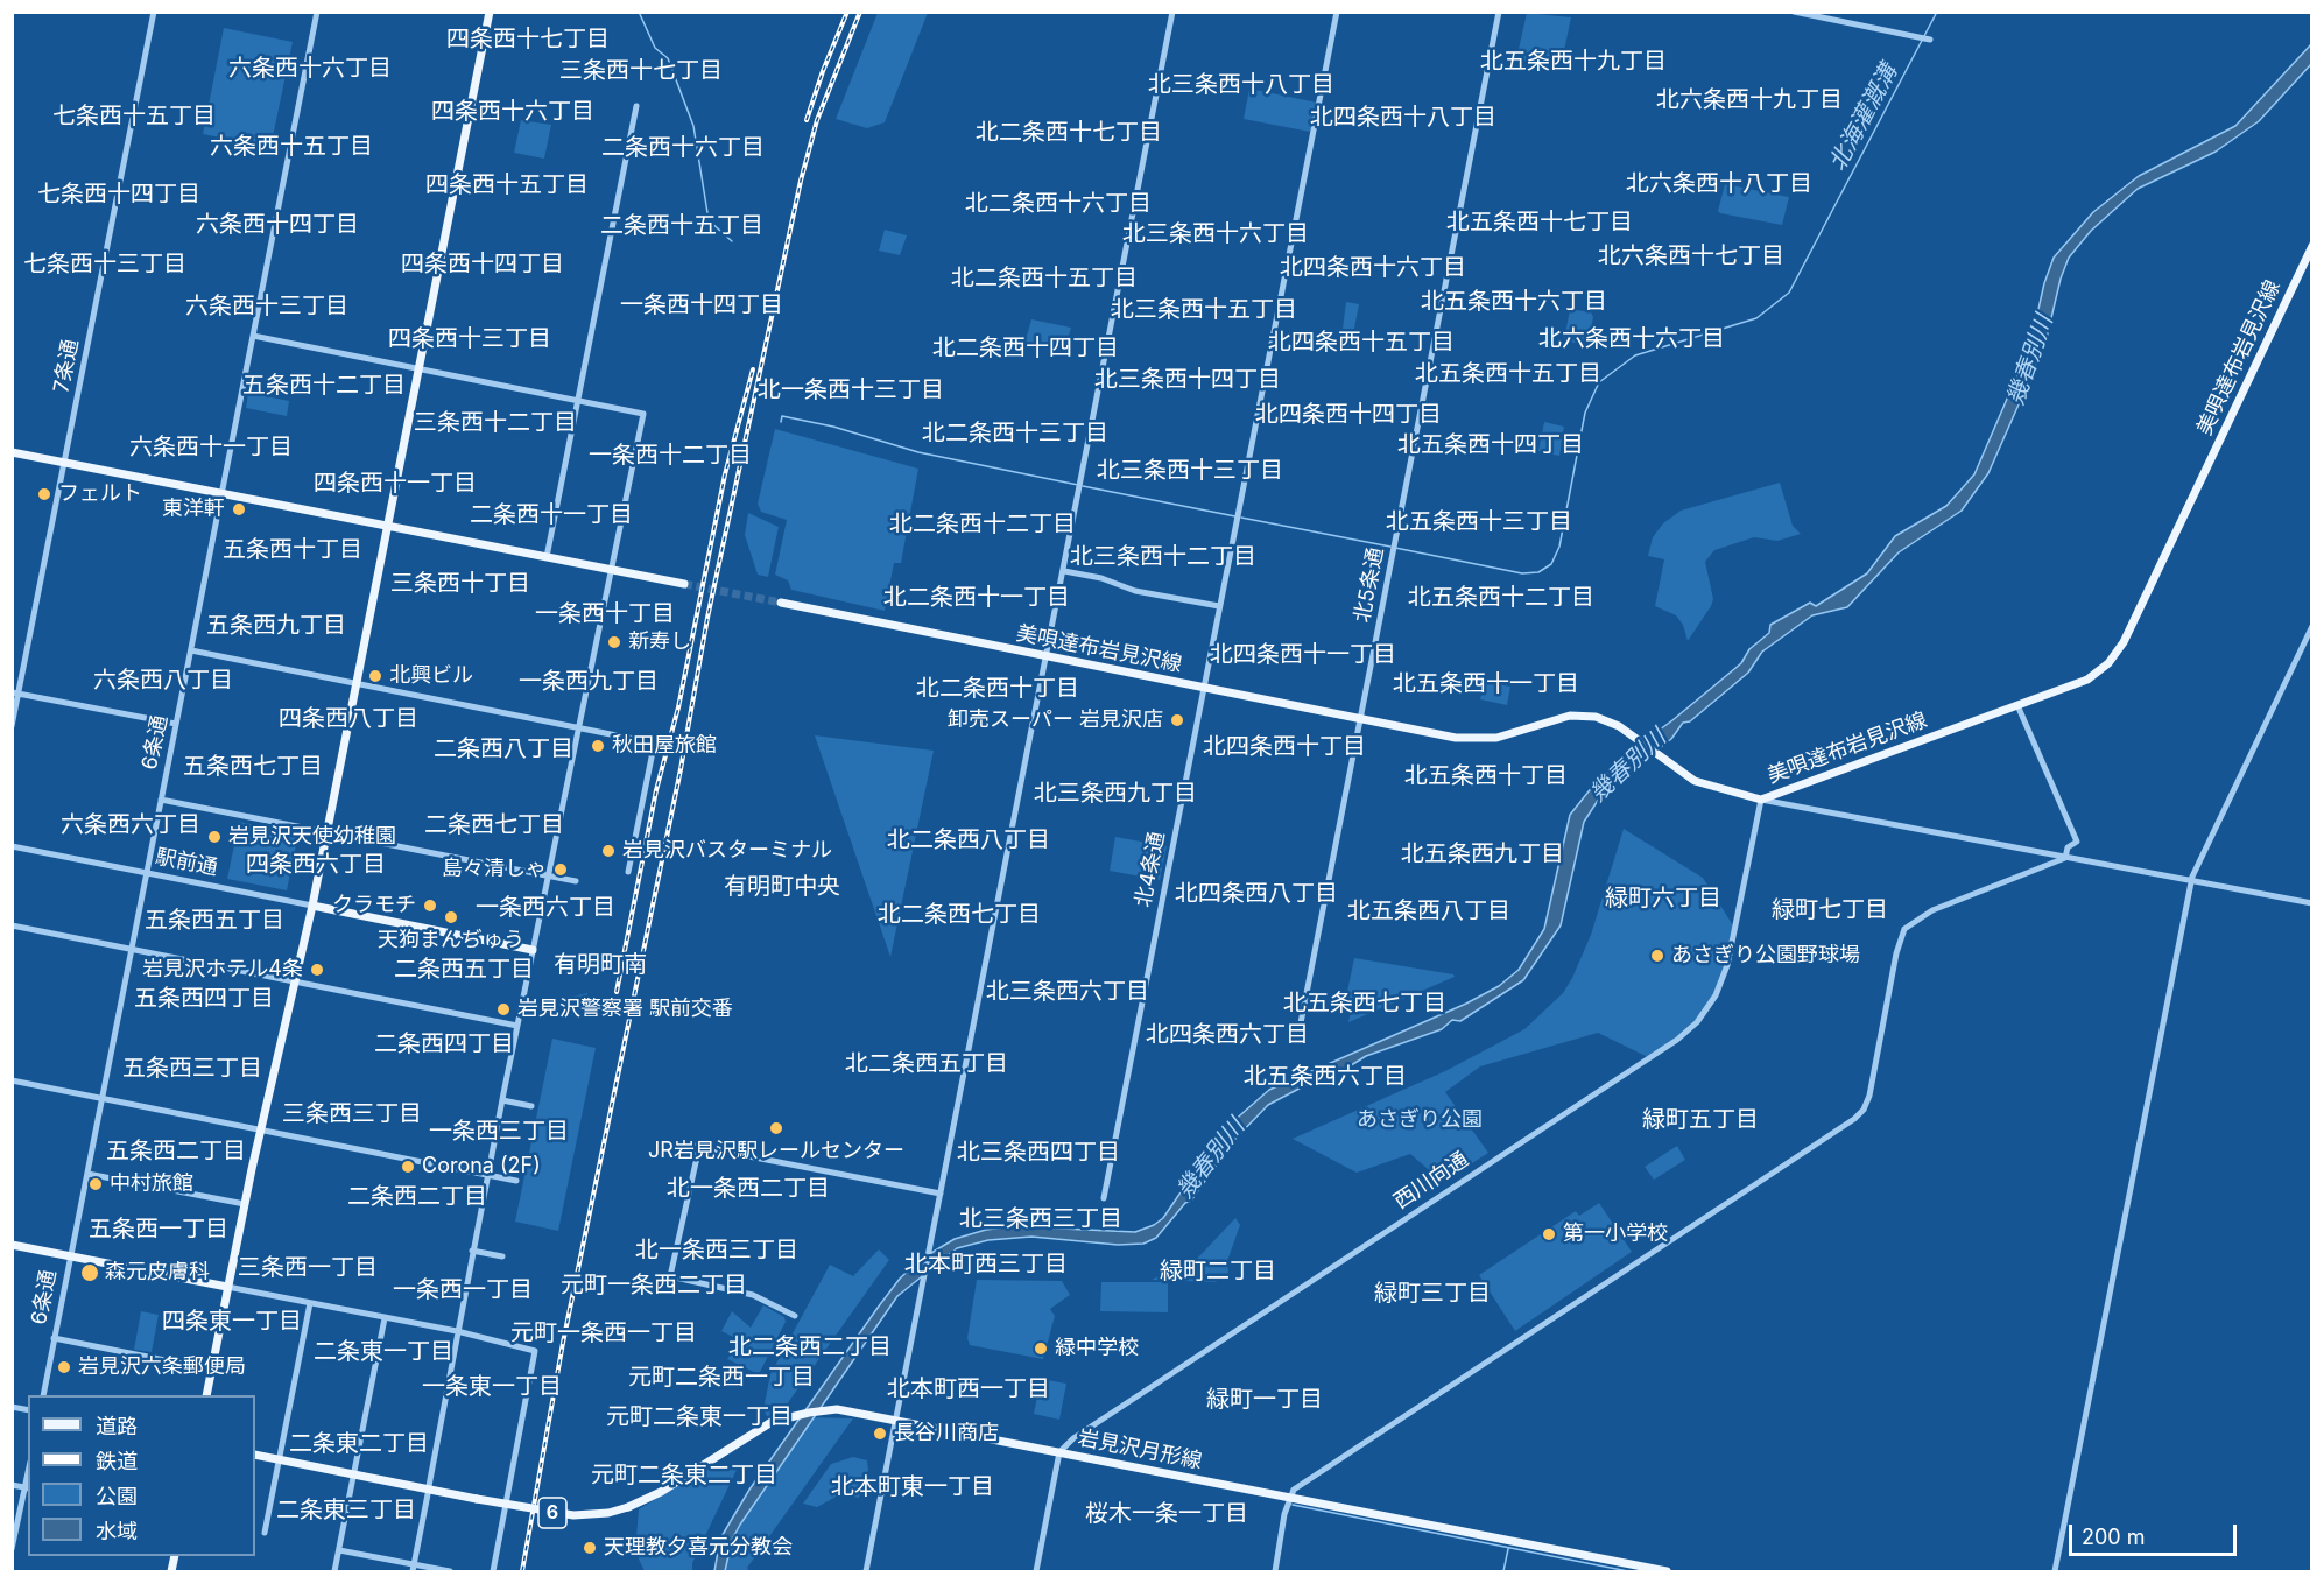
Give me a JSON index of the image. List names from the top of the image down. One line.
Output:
{"streets":{"main road":["美唄達布岩見沢線","岩見沢月形線","6"],"street":["7条通","北5条通","6条通","駅前通","北4条通","西川向通"]},"crossings":[["美唄達布岩見沢線","北5条通"],["美唄達布岩見沢線","北4条通"],["美唄達布岩見沢線","西川向通"],["6条通","駅前通"],["西川向通","岩見沢月形線"],["岩見沢月形線","6"]],"districts":["四条西十七丁目","北五条西十九丁目","六条西十六丁目","三条西十七丁目","北三条西十八丁目","北六条西十九丁目","四条西十六丁目","七条西十五丁目","北四条西十八丁目","北二条西十七丁目","六条西十五丁目","二条西十六丁目","北六条西十八丁目","四条西十五丁目","七条西十四丁目","北二条西十六丁目","北五条西十七丁目","六条西十四丁目","二条西十五丁目","北三条西十六丁目","北六条西十七丁目","七条西十三丁目","四条西十四丁目","北四条西十六丁目","北二条西十五丁目","北五条西十六丁目","一条西十四丁目","六条西十三丁目","北三条西十五丁目","四条西十三丁目","北六条西十六丁目","北四条西十五丁目","北二条西十四丁目","北五条西十五丁目","北三条西十四丁目","五条西十二丁目","北一条西十三丁目","北四条西十四丁目","三条西十二丁目","北二条西十三丁目","北五条西十四丁目","六条西十一丁目","一条西十二丁目","北三条西十三丁目","四条西十一丁目","二条西十一丁目","北五条西十三丁目","北二条西十二丁目","五条西十丁目","北三条西十二丁目","三条西十丁目","北二条西十一丁目","北五条西十二丁目","一条西十丁目","五条西九丁目","北四条西十一丁目","六条西八丁目","一条西九丁目","北五条西十一丁目","北二条西十丁目","四条西八丁目","北四条西十丁目","二条西八丁目","五条西七丁目","北五条西十丁目","北三条西九丁目","六条西六丁目","二条西七丁目","北二条西八丁目","北五条西九丁目","四条西六丁目","有明町中央","北四条西八丁目","緑町六丁目","一条西六丁目","緑町七丁目","北五条西八丁目","北二条西七丁目","五条西五丁目","有明町南","二条西五丁目","北三条西六丁目","五条西四丁目","北五条西七丁目","北四条西六丁目","二条西四丁目","北二条西五丁目","五条西三丁目","北五条西六丁目","三条西三丁目","緑町五丁目","一条西三丁目","五条西二丁目","北三条西四丁目","北一条西二丁目","二条西二丁目","北三条西三丁目","五条西一丁目","北一条西三丁目","北本町西三丁目","三条西一丁目","緑町二丁目","元町一条西二丁目","一条西一丁目","緑町三丁目","四条東一丁目","元町一条西一丁目","北二条西二丁目","二条東一丁目","元町二条西一丁目","一条東一丁目","北本町西一丁目","緑町一丁目","元町二条東一丁目","二条東二丁目","元町二条東二丁目","北本町東一丁目","二条東三丁目","桜木一条一丁目"],"water":["北海灌漑溝","幾春別川"],"parks":["あさぎり公園"],"places":["フェルト","東洋軒","新寿し","北興ビル","卸売スーパー 岩見沢店","秋田屋旅館","岩見沢天使幼稚園","岩見沢バスターミナル","島々清しゃ","クラモチ","天狗まんぢゅう","あさぎり公園野球場","岩見沢ホテル4条","岩見沢警察署 駅前交番","JR岩見沢駅レールセンター","Corona (2F)","中村旅館","第一小学校","森元皮膚科","緑中学校","岩見沢六条郵便局","長谷川商店","天理教夕喜元分教会"],"legend":["道路","鉄道","公園","水域"],"scale_bar":"200 m"}
